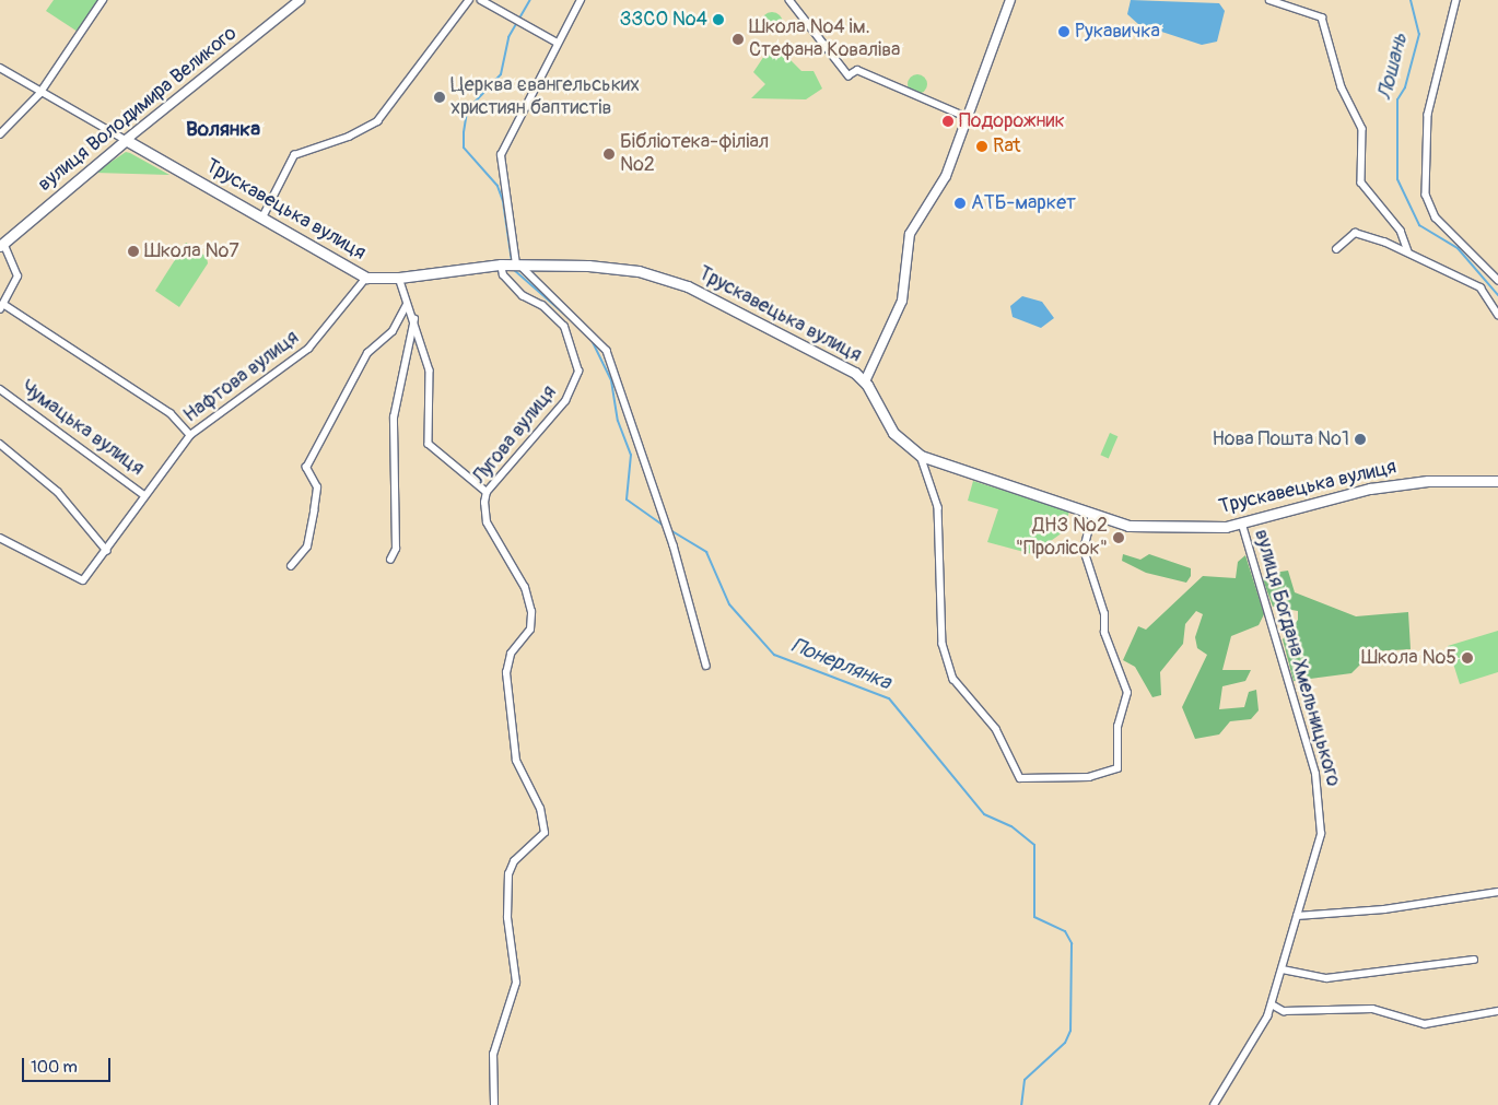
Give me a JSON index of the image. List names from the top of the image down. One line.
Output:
{"streets":{"main road":["вулиця Володимира Великого","Трускавецька вулиця"],"street":["Нафтова вулиця","Чумацька вулиця","Лугова вулиця","вулиця Богдана Хмельницького"]},"crossings":[["вулиця Володимира Великого","Трускавецька вулиця"],["Трускавецька вулиця","Нафтова вулиця"],["Трускавецька вулиця","Лугова вулиця"],["Трускавецька вулиця","вулиця Богдана Хмельницького"],["Нафтова вулиця","Чумацька вулиця"]],"districts":["Волянка"],"water":["Лошань","Понерлянка"],"places":["ЗЗСО №4","Рукавичка","Школа №4 ім. Стефана Коваліва","Церква євангельських християн баптистів","Подорожник","Rat","Бібліотека-філіал №2","АТБ-маркет","Школа №7","Нова Пошта №1","ДНЗ №2 \"Пролісок\"","Школа №5"],"scale_bar":"100 m"}
